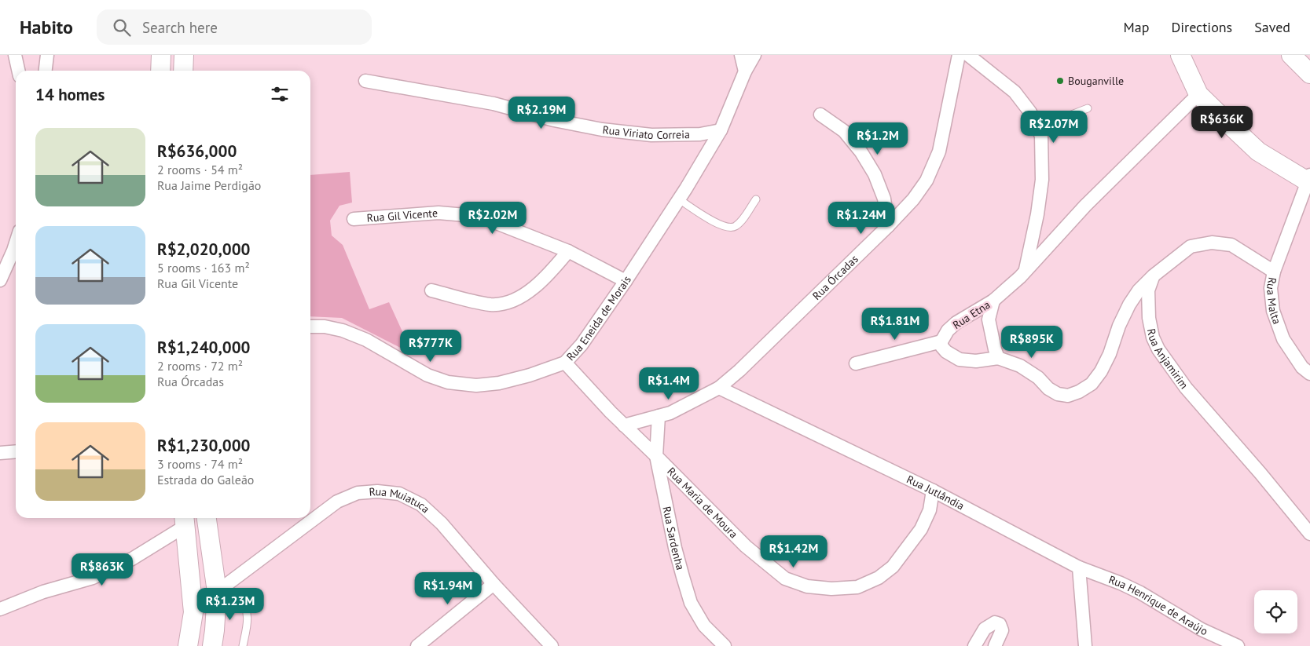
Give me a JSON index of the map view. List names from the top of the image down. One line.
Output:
{"streets":{"street":["Rua Viriato Correia","Rua Gil Vicente","Rua Órcadas","Rua Malta","Rua Etna","Rua Eneida de Morais","Rua Anjamirim","Rua Jutlândia","Rua Muiatuca","Rua Maria de Moura","Rua Sardenha","Rua Henrique de Araújo"]},"crossings":[["Rua Viriato Correia","Rua Eneida de Morais"],["Rua Gil Vicente","Rua Eneida de Morais"],["Rua Órcadas","Rua Jutlândia"],["Rua Órcadas","Rua Maria de Moura"],["Rua Órcadas","Rua Sardenha"],["Rua Eneida de Morais","Rua Maria de Moura"],["Rua Jutlândia","Rua Maria de Moura"],["Rua Jutlândia","Rua Henrique de Araújo"],["Rua Maria de Moura","Rua Sardenha"]],"places":["Bouganville"],"page":{"header":"Habito","search":"Search here","nav":["Map","Directions","Saved"],"heading":"14 homes","price":["R$2.19M","R$636K","R$2.07M","R$1.2M","R$2.02M","R$1.24M","R$1.81M","R$895K","R$777K","R$1.4M","R$1.42M","R$863K","R$1.94M","R$1.23M"],"list":[{"name":"R$636,000","note":"2 rooms · 54 m² · Rua Jaime Perdigão"},{"name":"R$2,020,000","note":"5 rooms · 163 m² · Rua Gil Vicente"},{"name":"R$1,240,000","note":"2 rooms · 72 m² · Rua Órcadas"},{"name":"R$1,230,000","note":"3 rooms · 74 m² · Estrada do Galeão"}]}}
